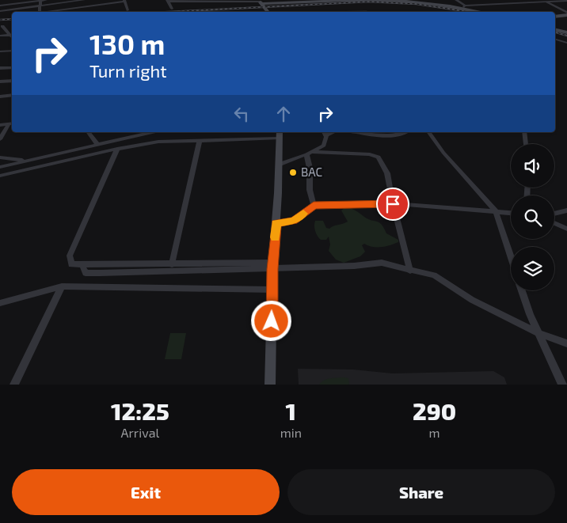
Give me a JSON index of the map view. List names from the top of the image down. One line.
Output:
{"places":["BAC"],"page":{"turn":["130 m","Turn right"],"eta":["12:25","Arrival","1","min","290","m"],"buttons":["Exit","Share"]}}
